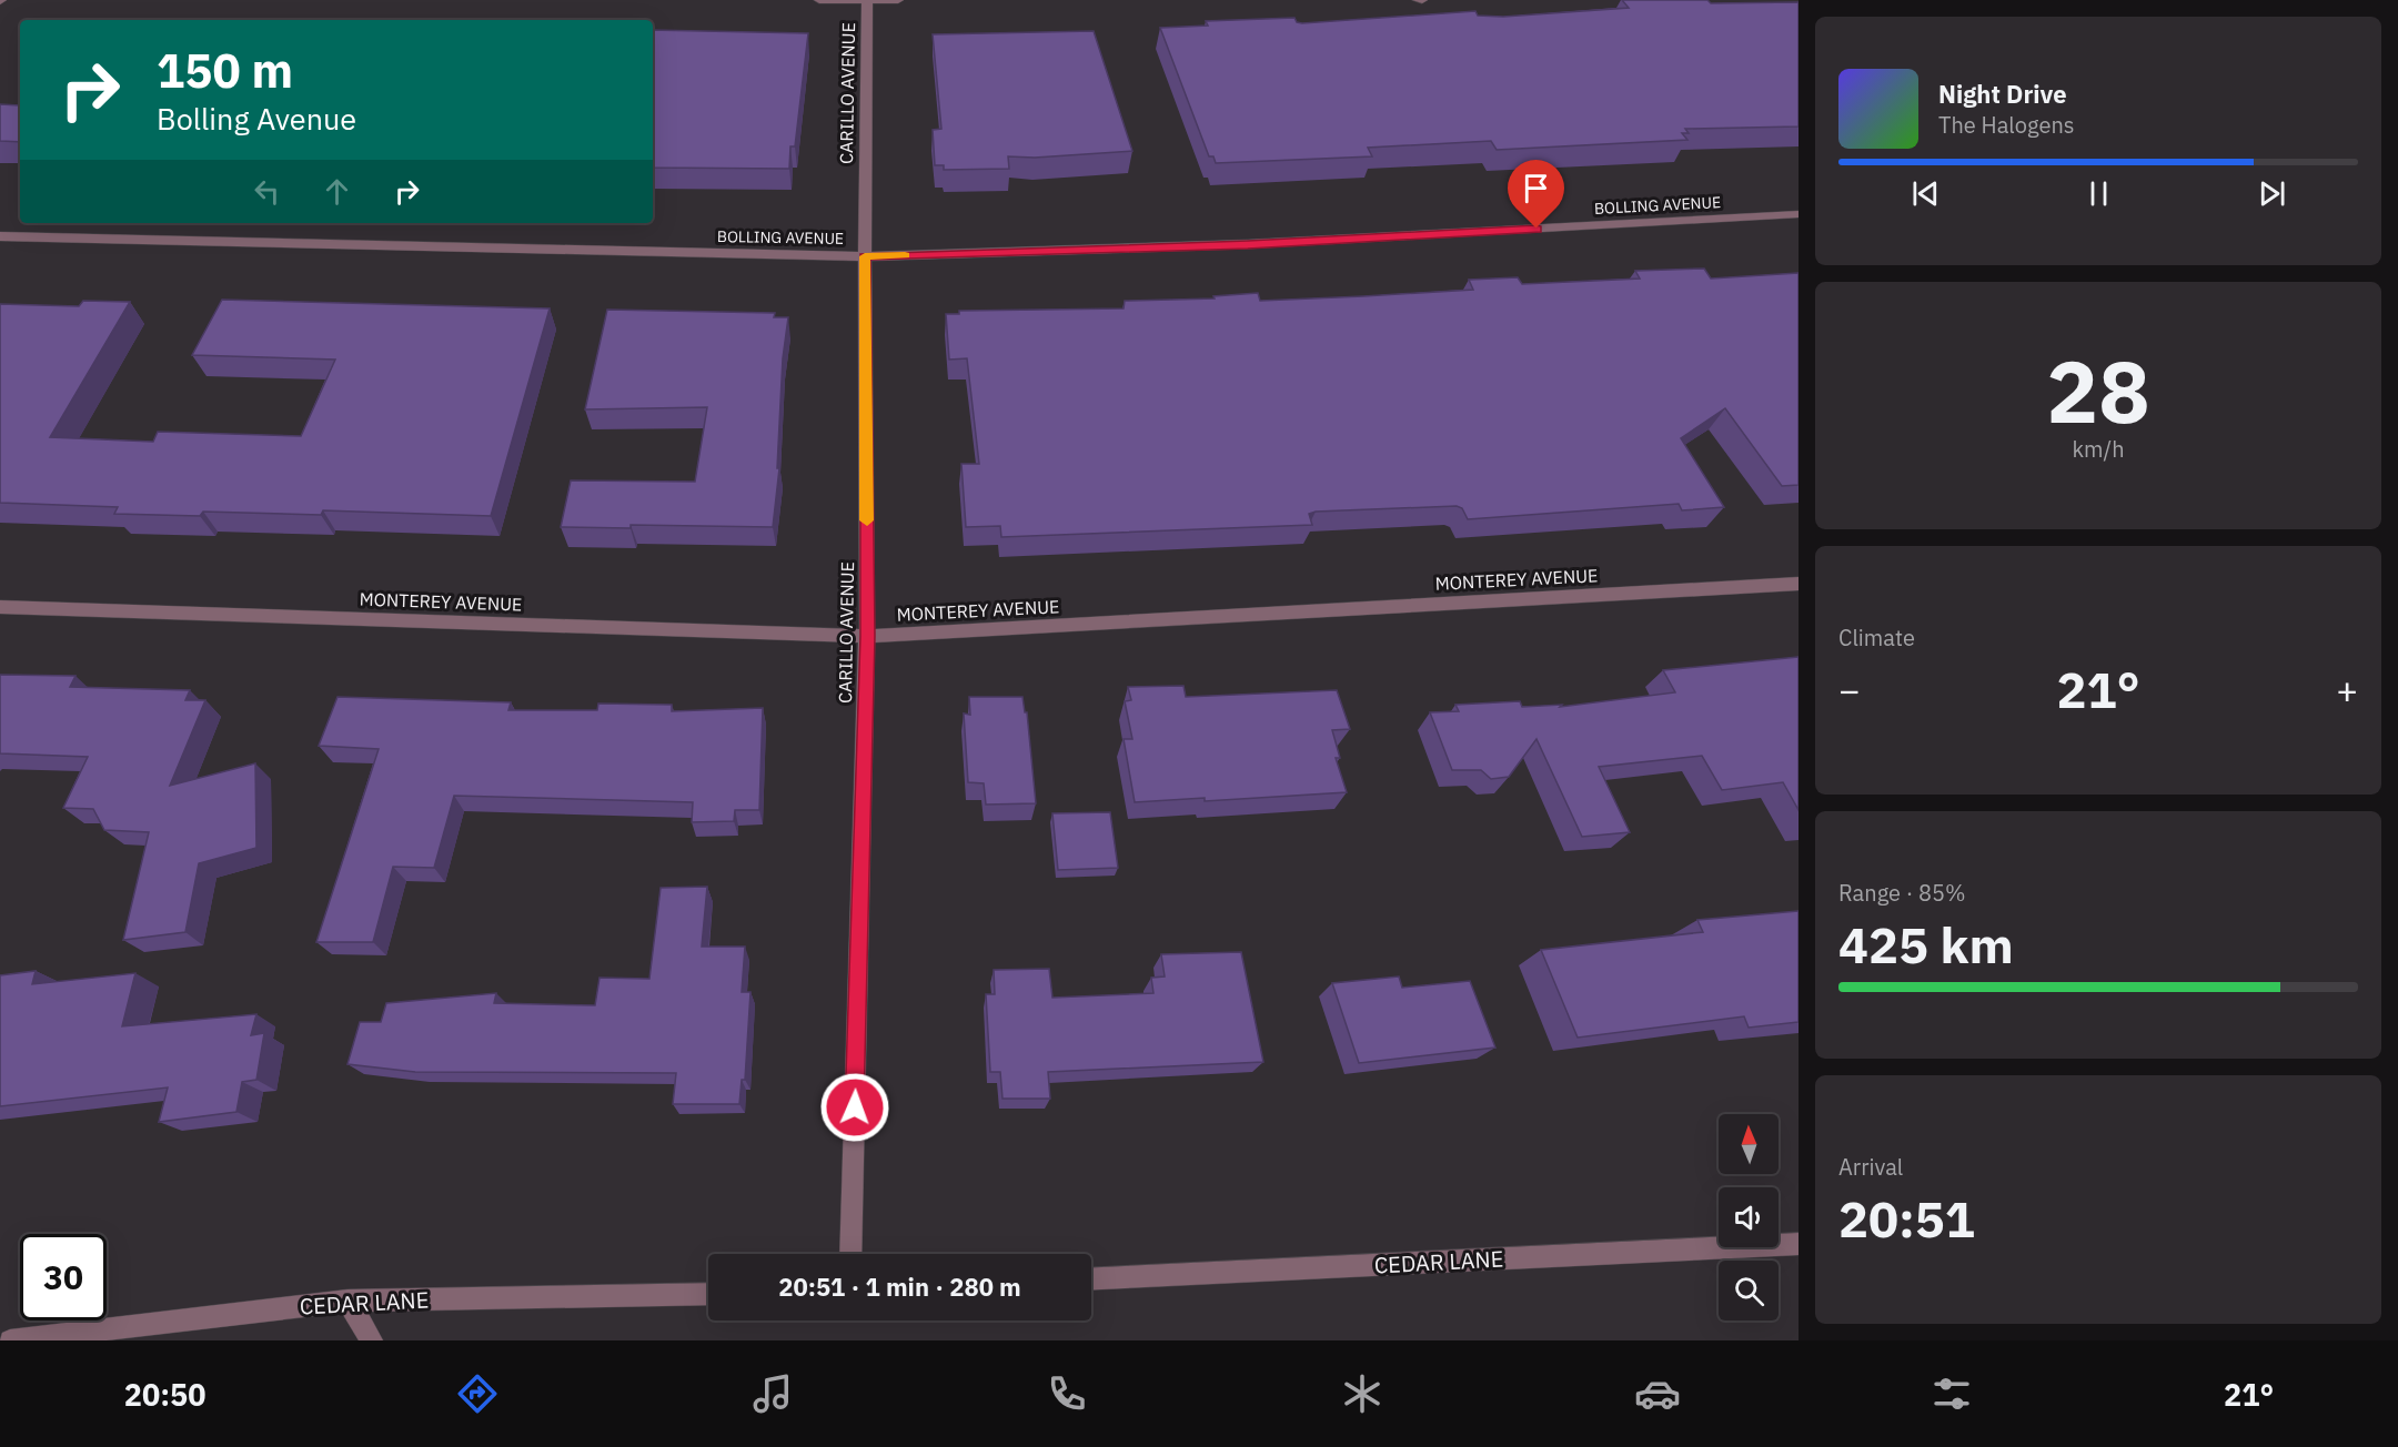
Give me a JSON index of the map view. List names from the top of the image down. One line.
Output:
{"streets":{"street":["CARILLO AVENUE","BOLLING AVENUE","MONTEREY AVENUE","CEDAR LANE"]},"crossings":[["CARILLO AVENUE","BOLLING AVENUE"],["CARILLO AVENUE","MONTEREY AVENUE"]],"north":"top","page":{"turn":["150 m","Bolling Avenue"],"song":["Night Drive","The Halogens"],"tile":[["28","km/h"],"Climate",["Range · 85%","425 km"],["Arrival","20:51"]],"heat":["−","21°","+"],"limit":"30","trip":"20:51 · 1 min · 280 m","tabs":["20:50","21°"]}}
